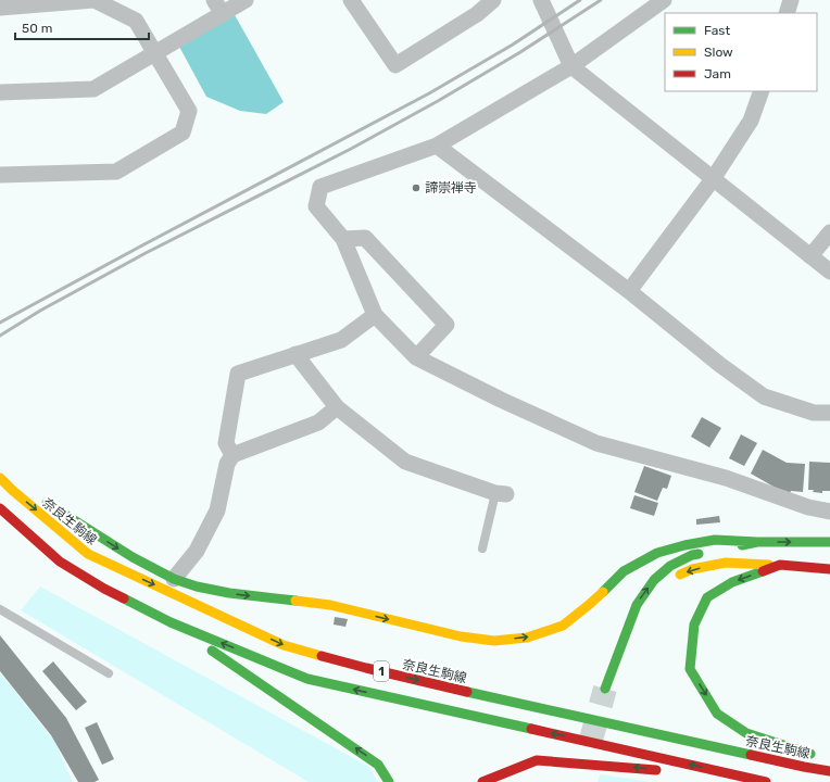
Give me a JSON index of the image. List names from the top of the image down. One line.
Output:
{"streets":{"main road":["奈良生駒線","1"]},"places":["諦崇禅寺"],"legend":["Fast","Slow","Jam"],"scale_bar":"50 m"}
